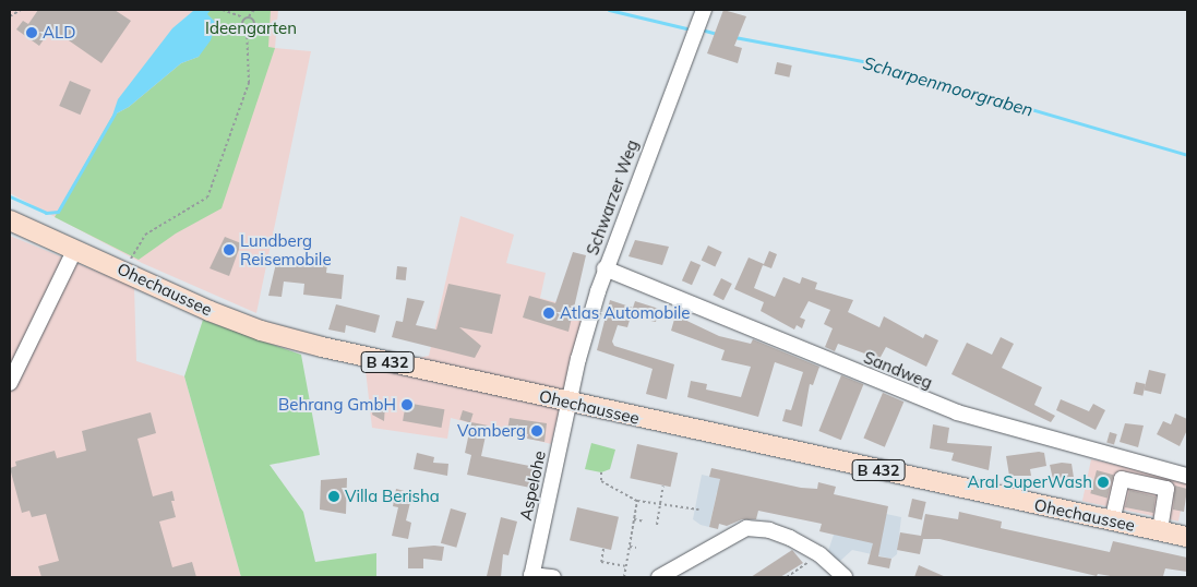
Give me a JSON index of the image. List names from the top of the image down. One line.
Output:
{"streets":{"main road":["Ohechaussee","B 432"],"street":["Schwarzer Weg","Sandweg","Aspelohe"]},"crossings":[["Schwarzer Weg","Ohechaussee"],["Schwarzer Weg","Sandweg"],["Schwarzer Weg","Aspelohe"],["Ohechaussee","Aspelohe"]],"water":["Scharpenmoorgraben"],"parks":["Ideengarten"],"places":["ALD","Lundberg Reisemobile","Atlas Automobile","Behrang GmbH","Vomberg","Aral SuperWash","Villa Berisha"]}
